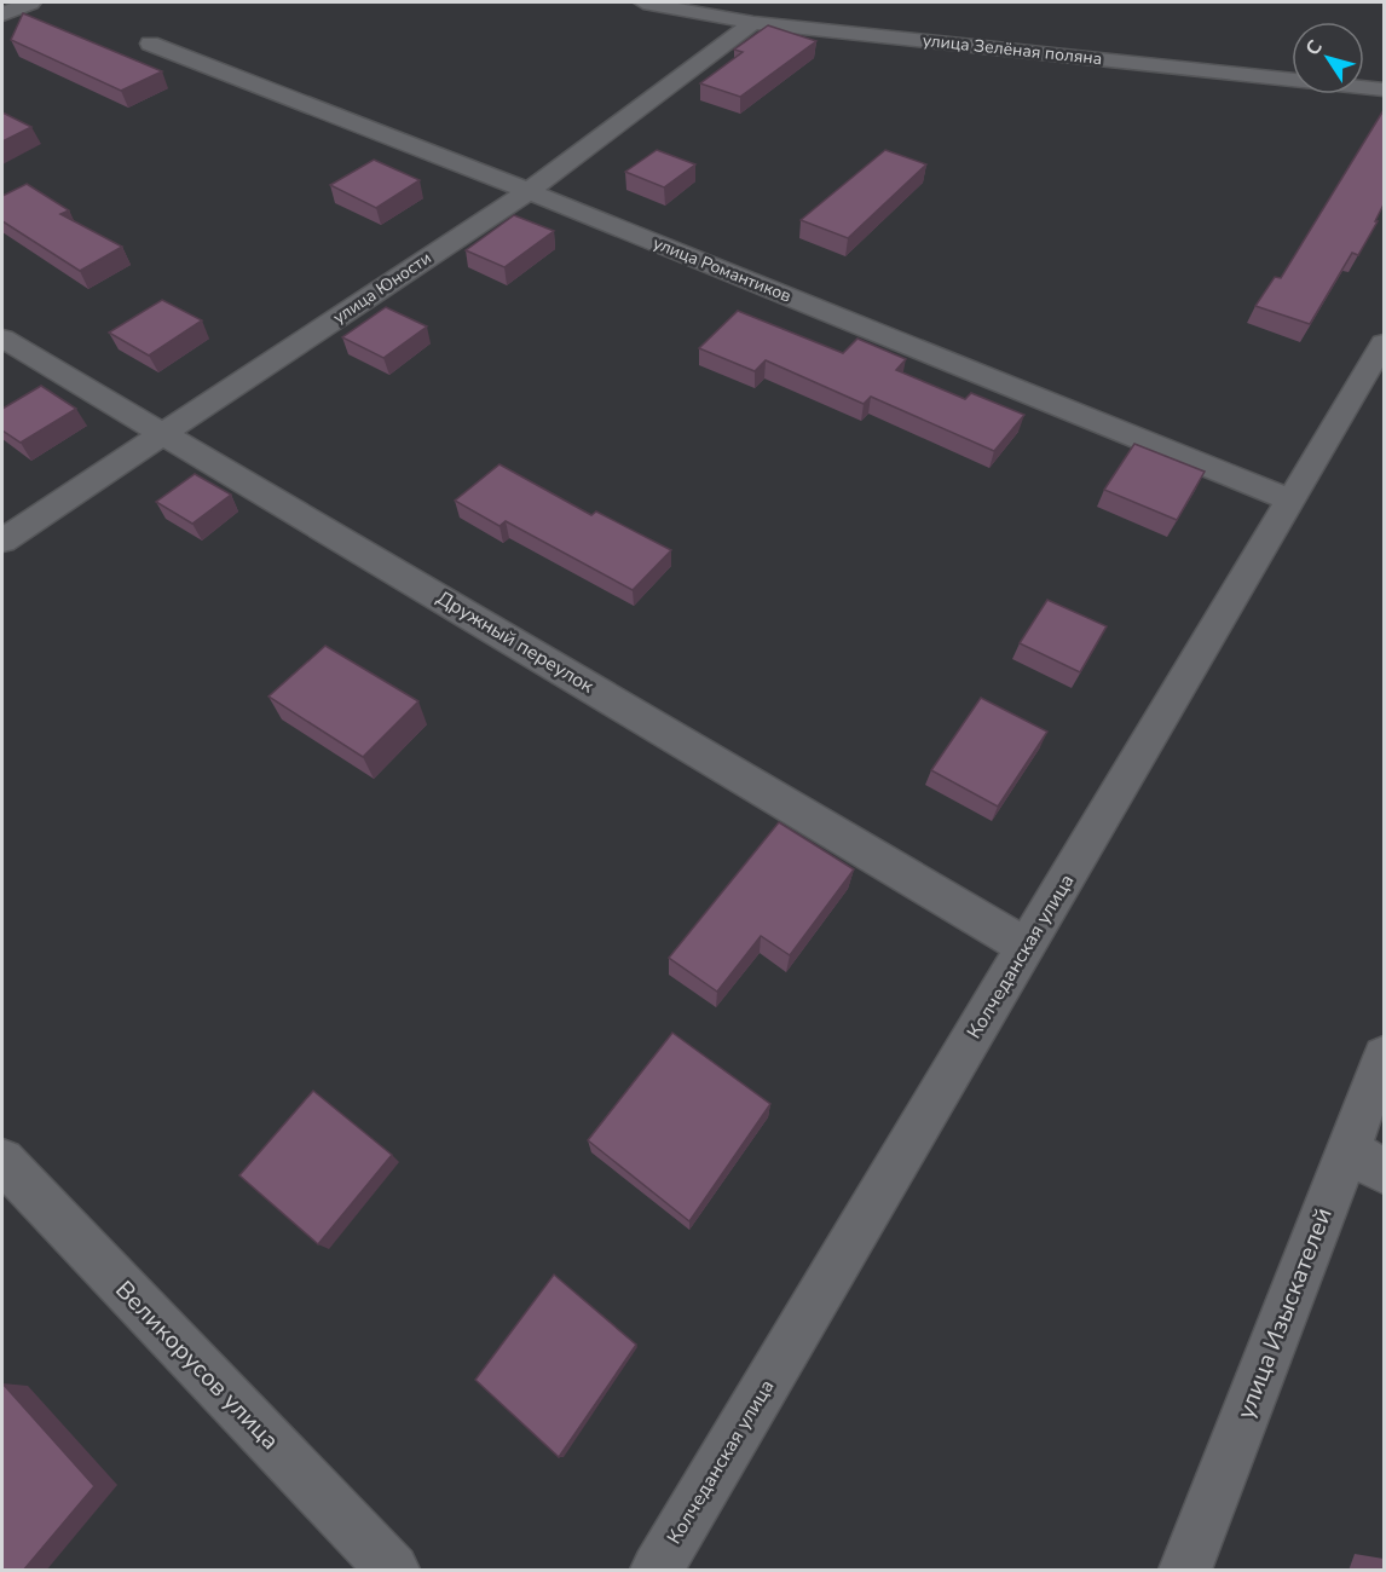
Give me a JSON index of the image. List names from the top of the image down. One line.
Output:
{"streets":{"street":["улица Зелёная поляна","улица Романтиков","улица Юности","Дружный переулок","Колчеданская улица","улица Изыскателей","Великорусов улица"]},"crossings":[["улица Зелёная поляна","улица Юности"],["улица Романтиков","улица Юности"],["улица Романтиков","Колчеданская улица"],["улица Юности","Дружный переулок"],["Дружный переулок","Колчеданская улица"]],"north":"top left"}
